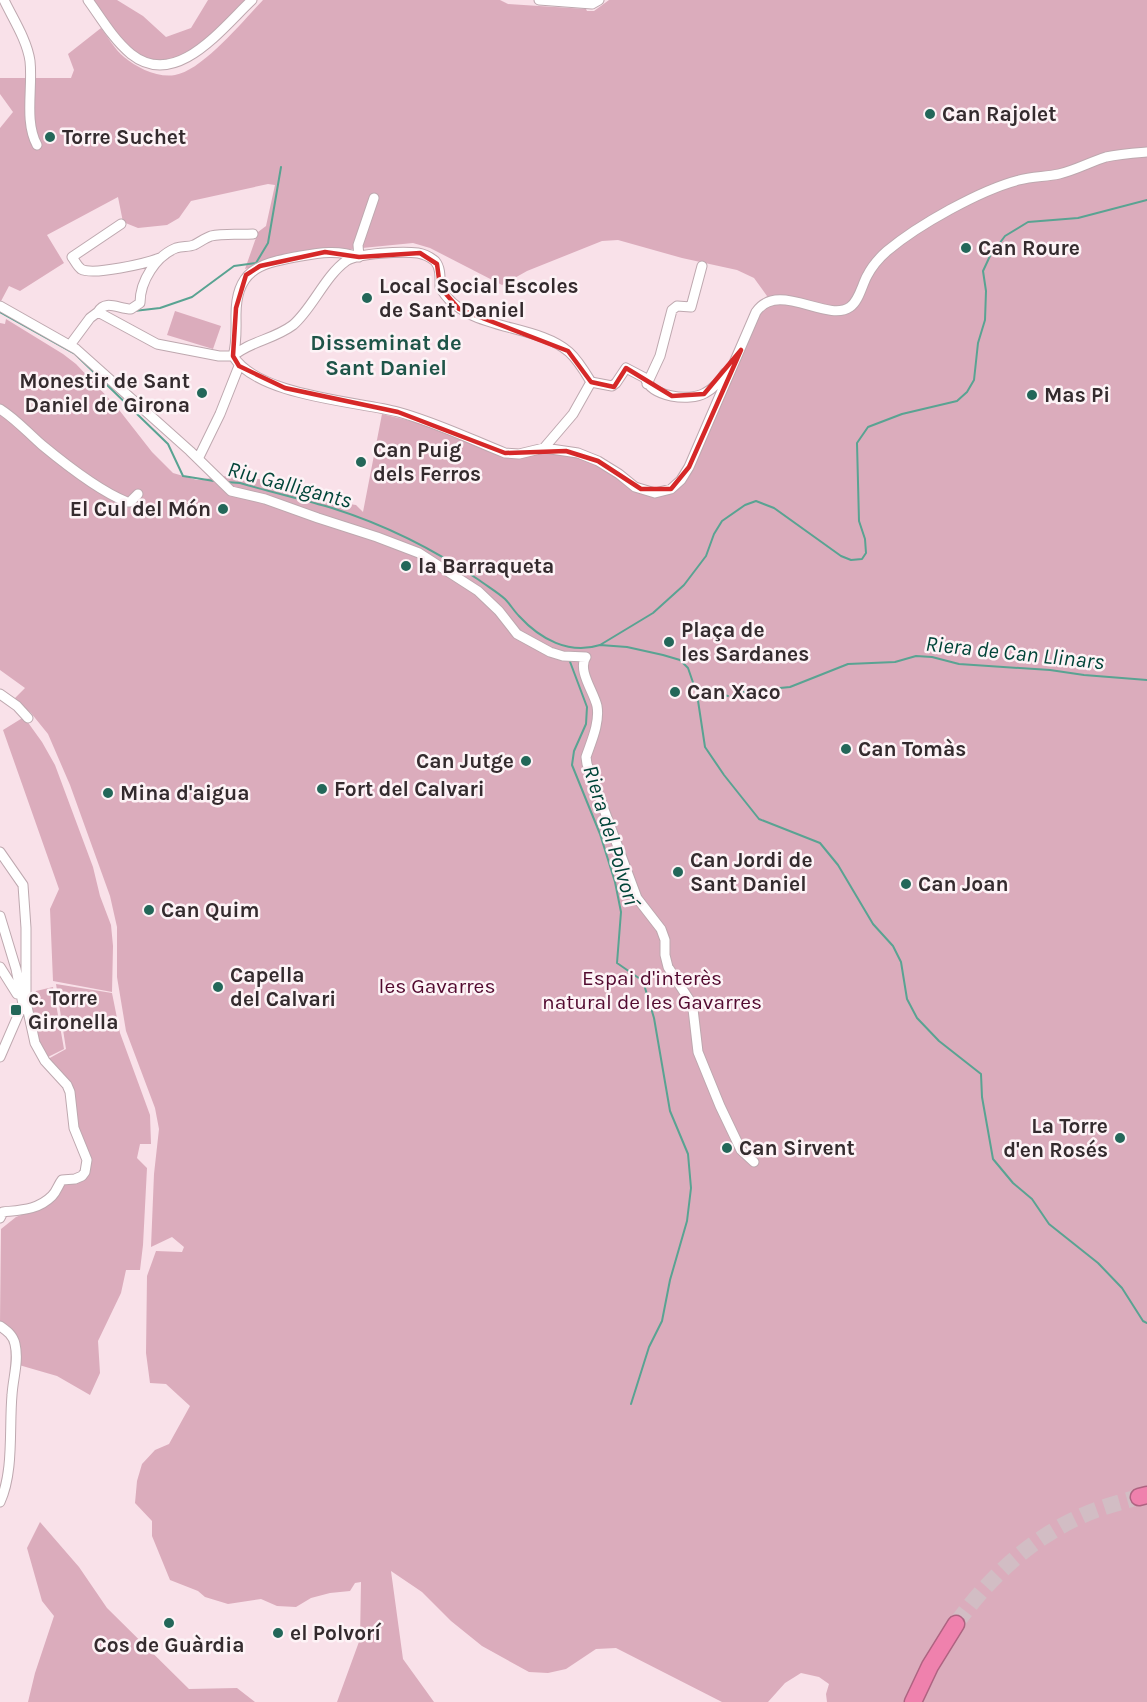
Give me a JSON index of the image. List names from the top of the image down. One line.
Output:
{"districts":["Disseminat de Sant Daniel"],"water":["Riu Galligants","Riera de Can Llinars","Riera del Polvorí"],"parks":["Espai d'interès natural de les Gavarres","les Gavarres"],"places":{"other":["Can Rajolet","Torre Suchet","Can Roure","Local Social Escoles de Sant Daniel","Monestir de Sant Daniel de Girona","Mas Pi","Can Puig dels Ferros","El Cul del Món","la Barraqueta","Plaça de les Sardanes","Can Xaco","Can Tomàs","Can Jutge","Fort del Calvari","Mina d'aigua","Can Jordi de Sant Daniel","Can Joan","Can Quim","Capella del Calvari","La Torre d'en Rosés","Can Sirvent","Cos de Guàrdia","el Polvorí"],"transit":["c. Torre Gironella"]}}
